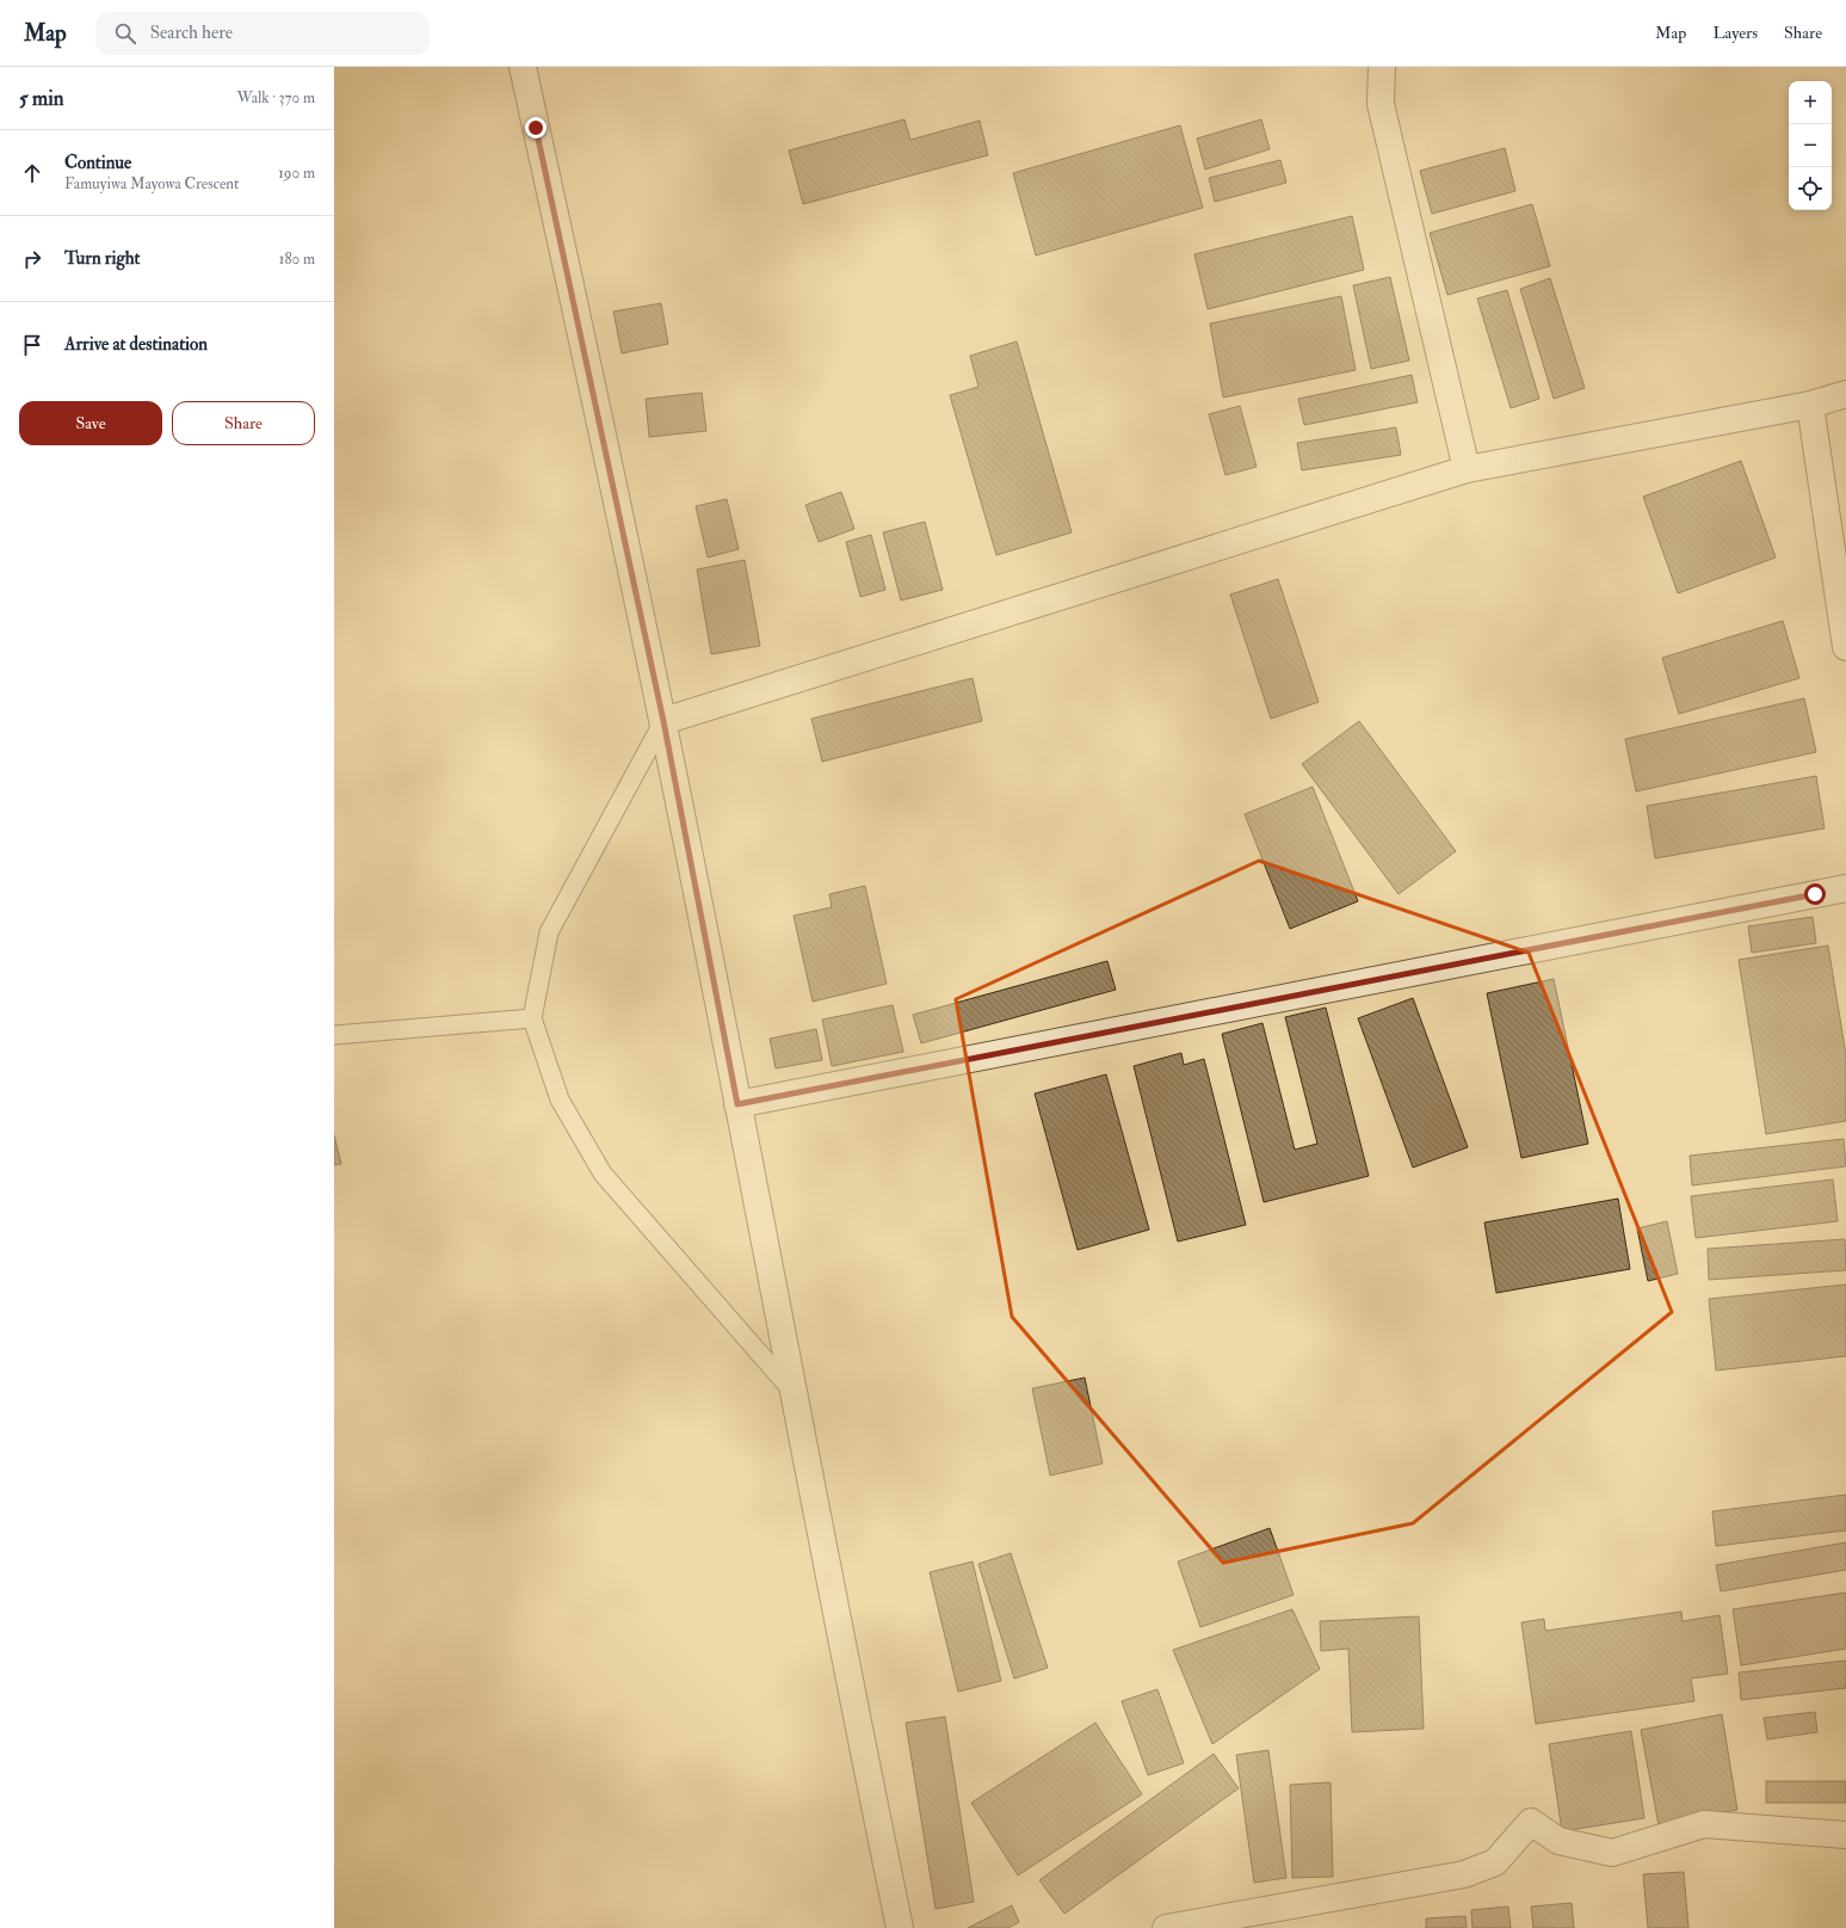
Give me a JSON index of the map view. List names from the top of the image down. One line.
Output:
{"page":{"header":"Map","search":"Search here","nav":["Map","Layers","Share"],"heading":["5 min","Walk · 370 m"],"map_buttons":["+","−"],"list":[["Continue","Famuyiwa Mayowa Crescent","190 m"],["Turn right","180 m"],"Arrive at destination"],"buttons":["Save","Share"]}}
